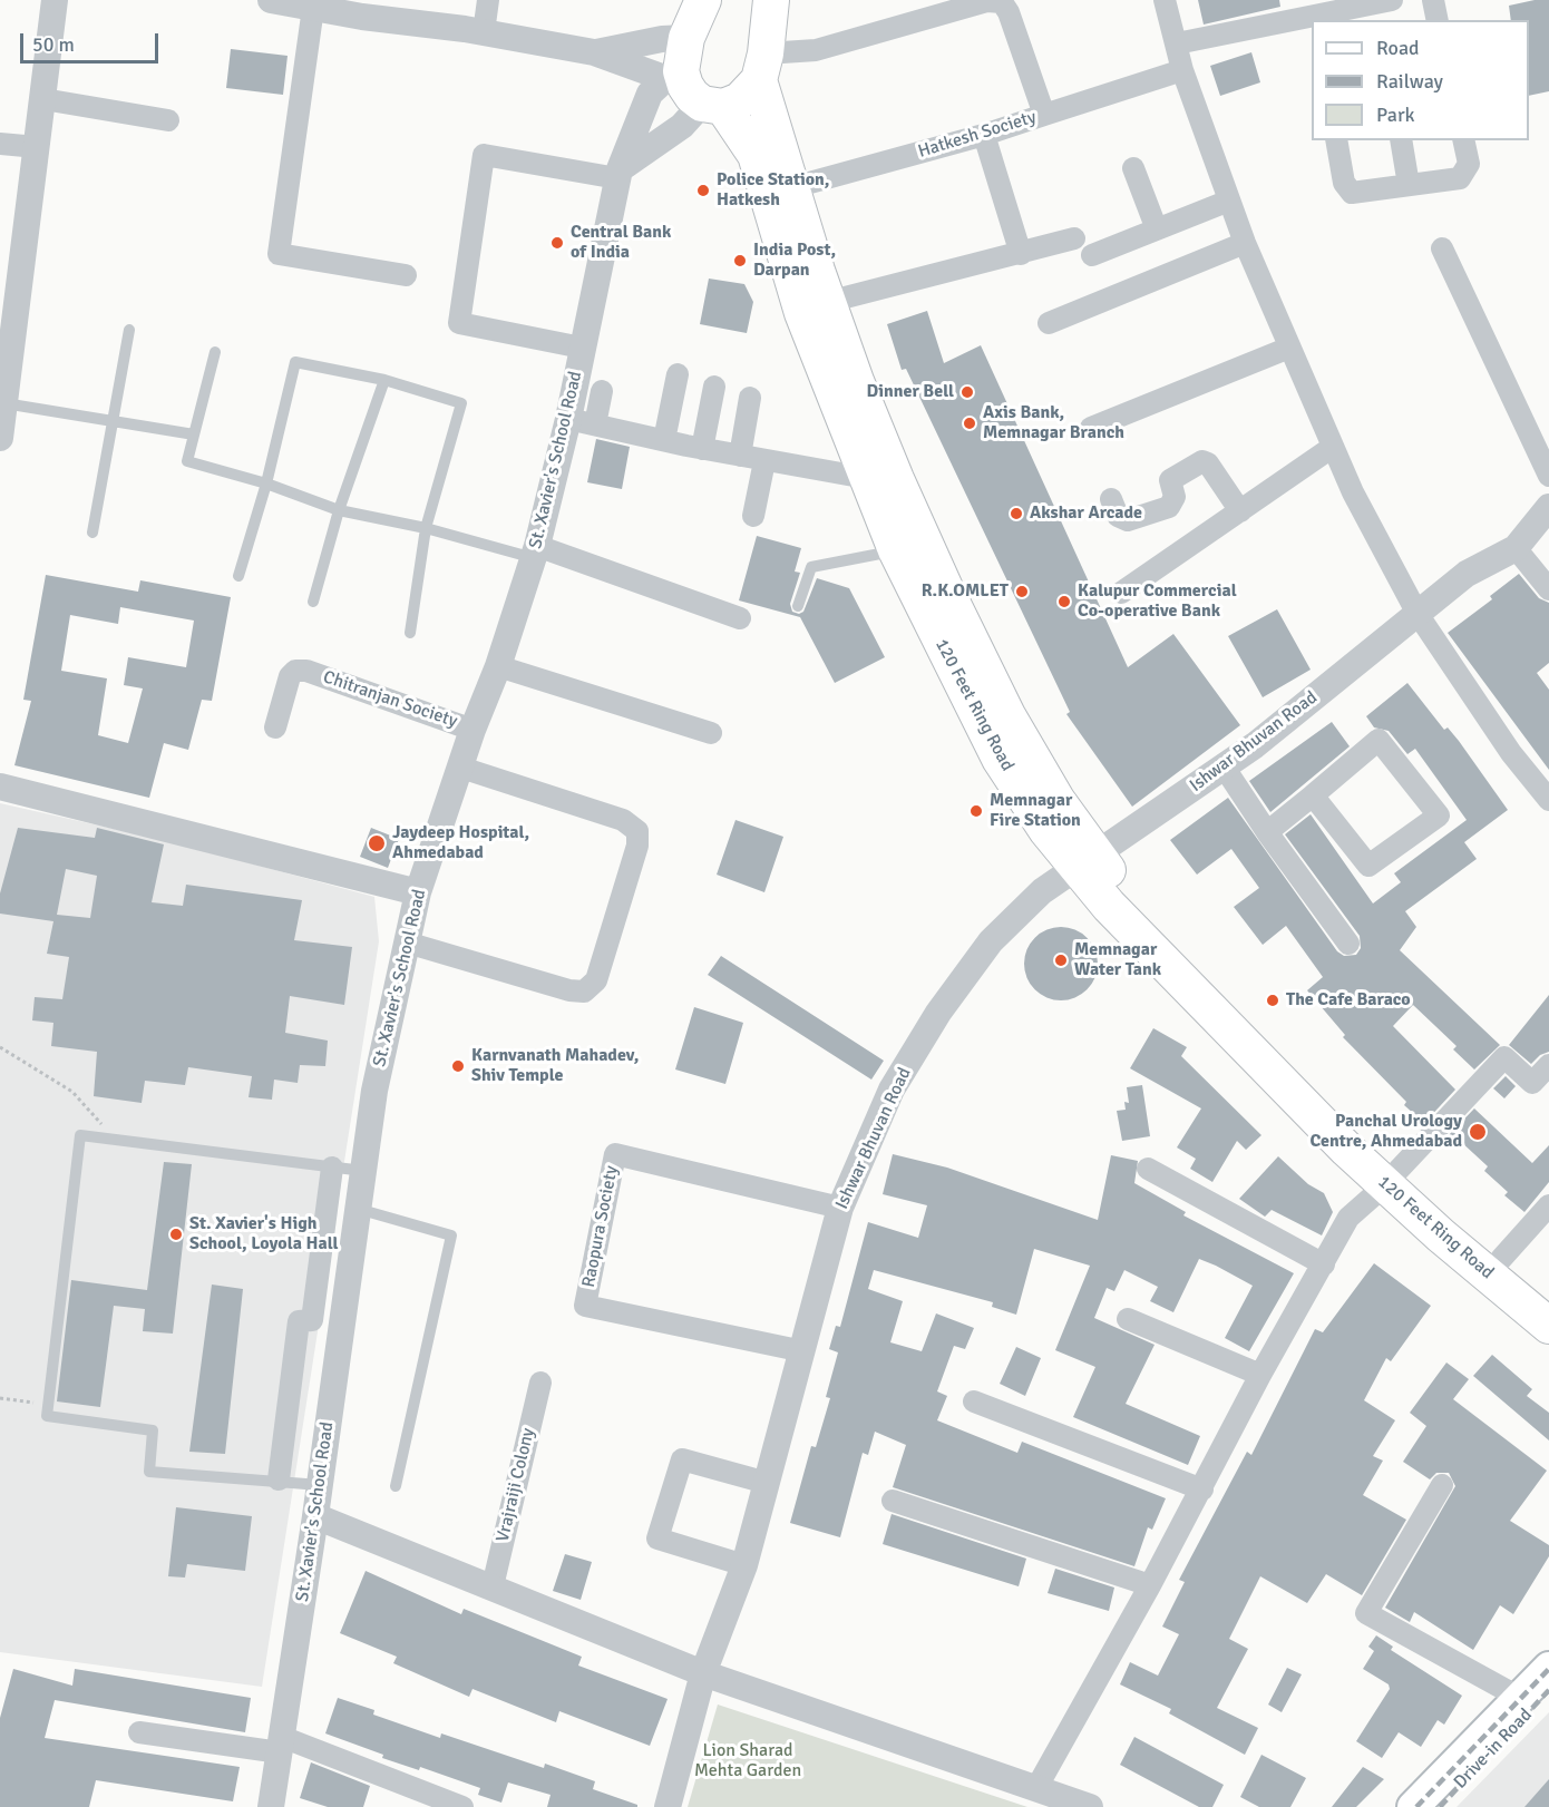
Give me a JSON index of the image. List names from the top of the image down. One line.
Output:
{"streets":{"main road":["120 Feet Ring Road","Drive-in Road"],"street":["Hatkesh Society","St. Xavier's School Road","Chitranjan Society","Ishwar Bhuvan Road","Raopura Society","Vrajraiji Colony"]},"crossings":[["Hatkesh Society","120 Feet Ring Road"],["St. Xavier's School Road","Chitranjan Society"],["St. Xavier's School Road","120 Feet Ring Road"],["120 Feet Ring Road","Ishwar Bhuvan Road"],["Ishwar Bhuvan Road","Raopura Society"]],"parks":["Lion Sharad Mehta Garden"],"places":["Police Station, Hatkesh","Central Bank of India","India Post, Darpan","Dinner Bell","Axis Bank, Memnagar Branch","Akshar Arcade","R.K.OMLET","Kalupur Commercial Co-operative Bank","Memnagar Fire Station","Jaydeep Hospital, Ahmedabad","Memnagar Water Tank","The Cafe Baraco","Karnvanath Mahadev, Shiv Temple","Panchal Urology Centre, Ahmedabad","St. Xavier's High School, Loyola Hall"],"legend":["Road","Railway","Park"],"scale_bar":"50 m"}
